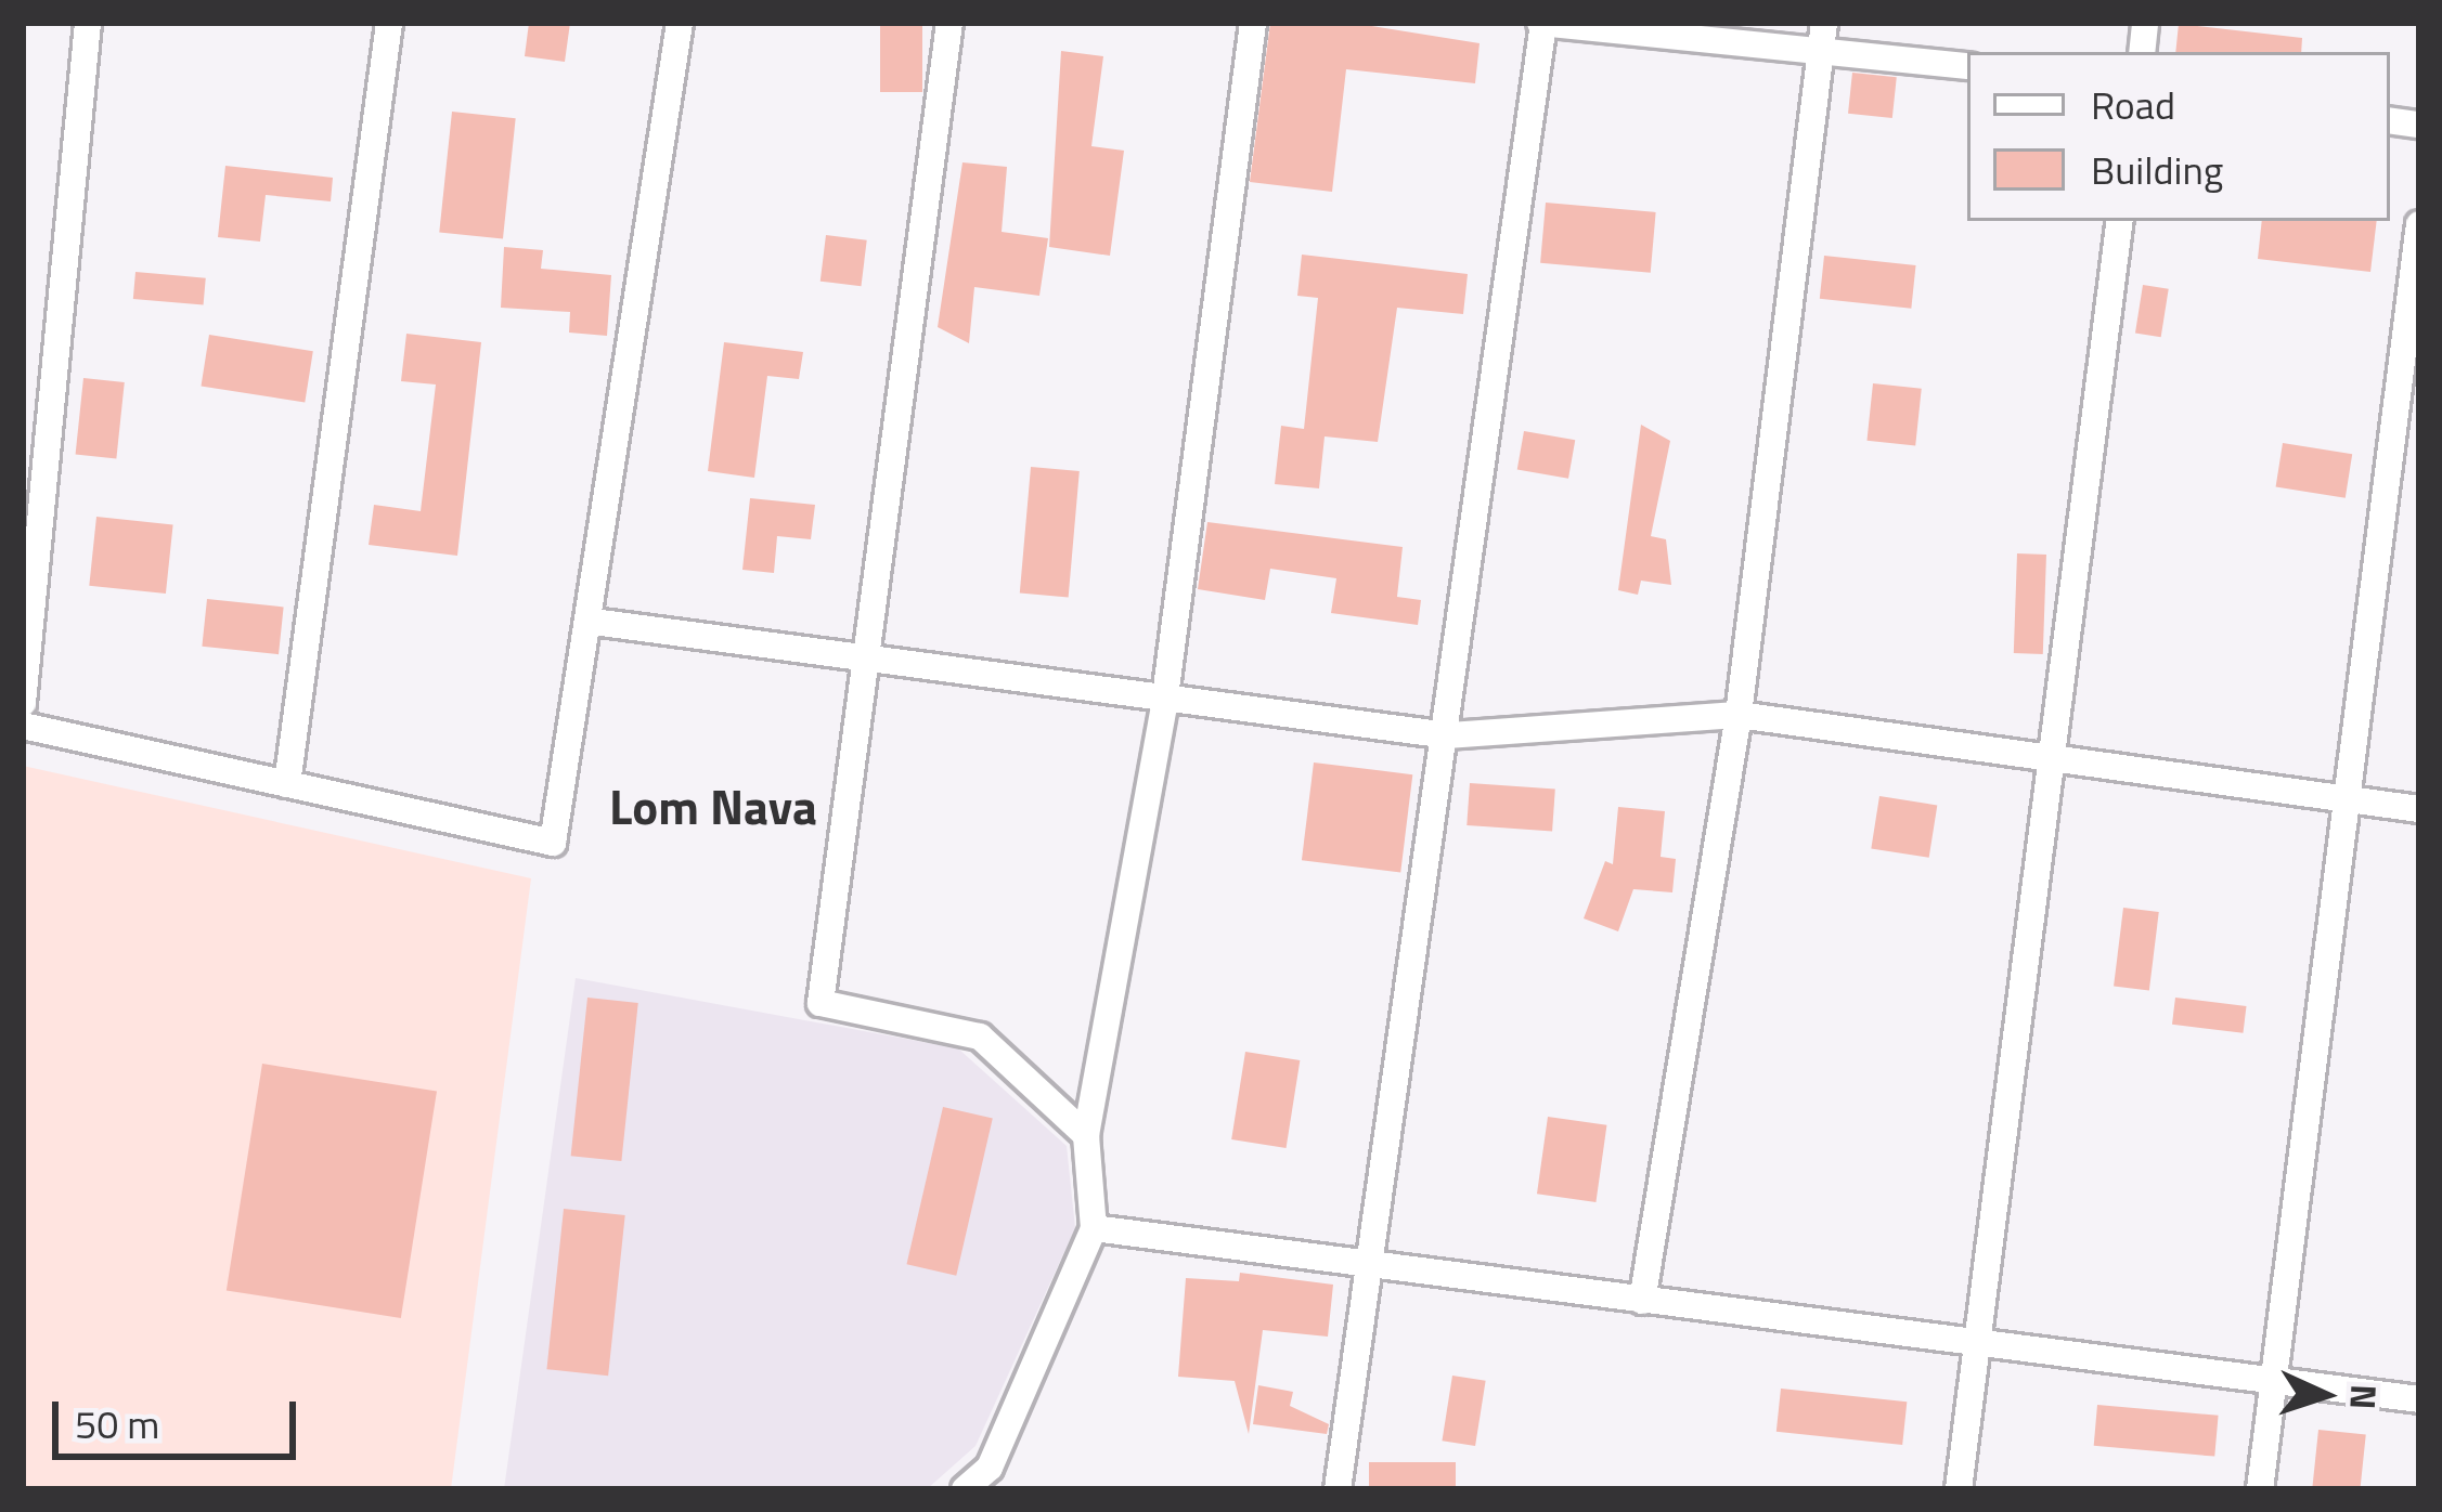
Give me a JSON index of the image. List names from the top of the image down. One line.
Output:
{"districts":["Lom Nava"],"legend":["Road","Building"],"scale_bar":"50 m","north":"right"}
